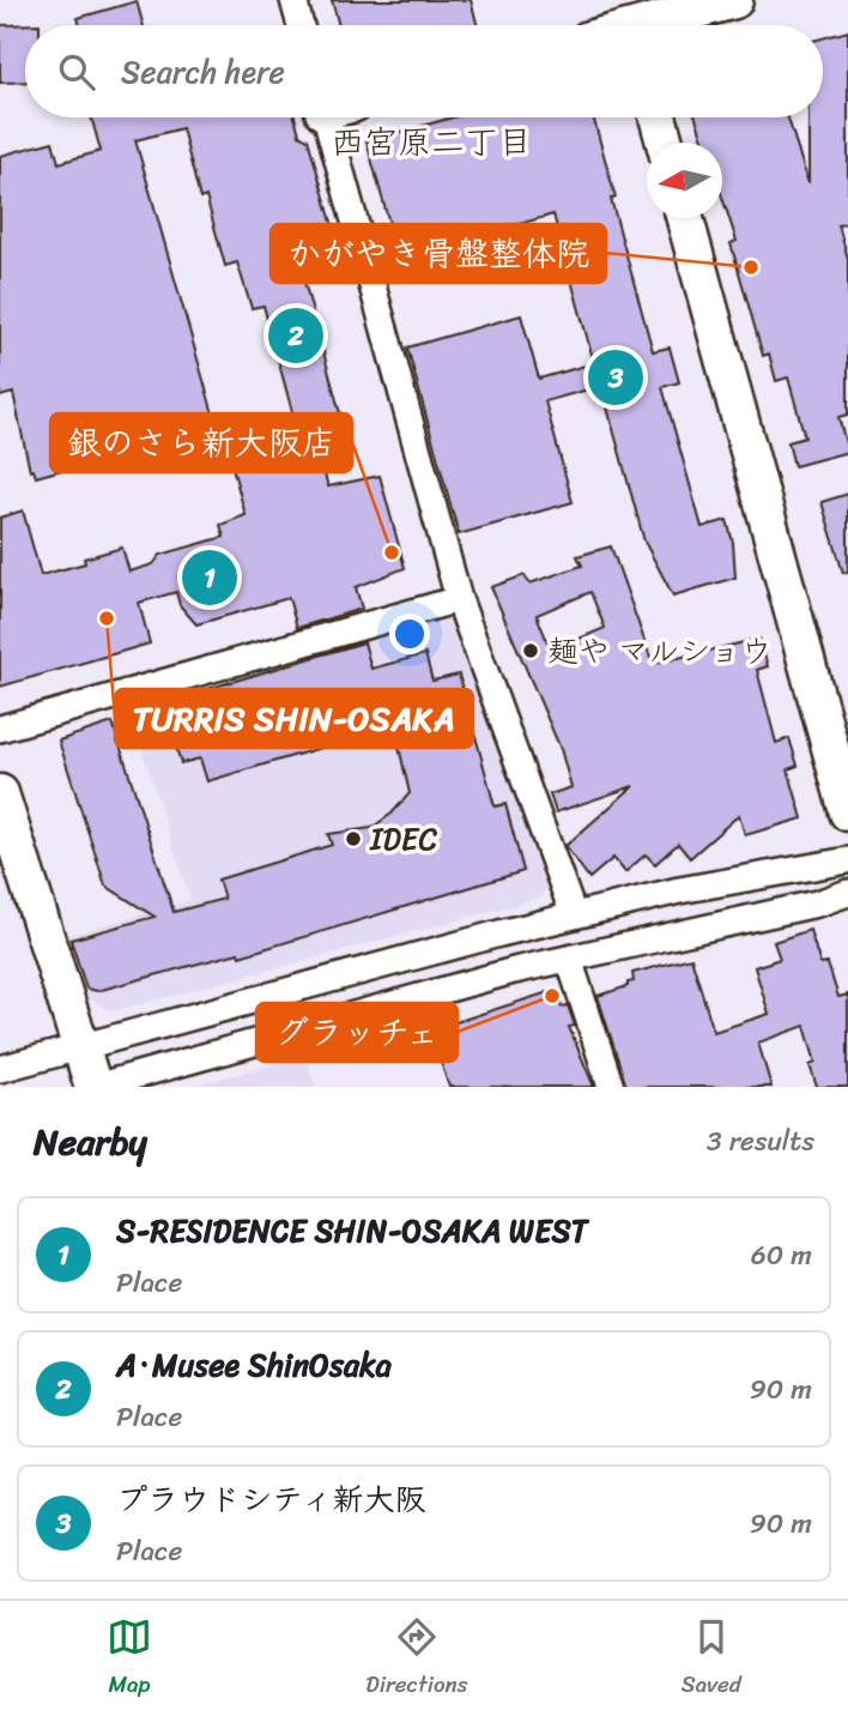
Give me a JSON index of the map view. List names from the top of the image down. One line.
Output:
{"districts":["西宮原二丁目"],"places":["かがやき骨盤整体院","銀のさら新大阪店","TURRIS SHIN-OSAKA","麺や マルショウ","IDEC","グラッチェ"],"north":"left","page":{"search":"Search here","pins":["2","3","1"],"heading":["Nearby","3 results"],"list":[{"mark":"1","name":"S-RESIDENCE SHIN-OSAKA WEST","note":"Place","value":"60 m"},{"mark":"2","name":"A･Musee ShinOsaka","note":"Place","value":"90 m"},{"mark":"3","name":"プラウドシティ新大阪","note":"Place","value":"90 m"}],"nav":["Map","Directions","Saved"]}}
